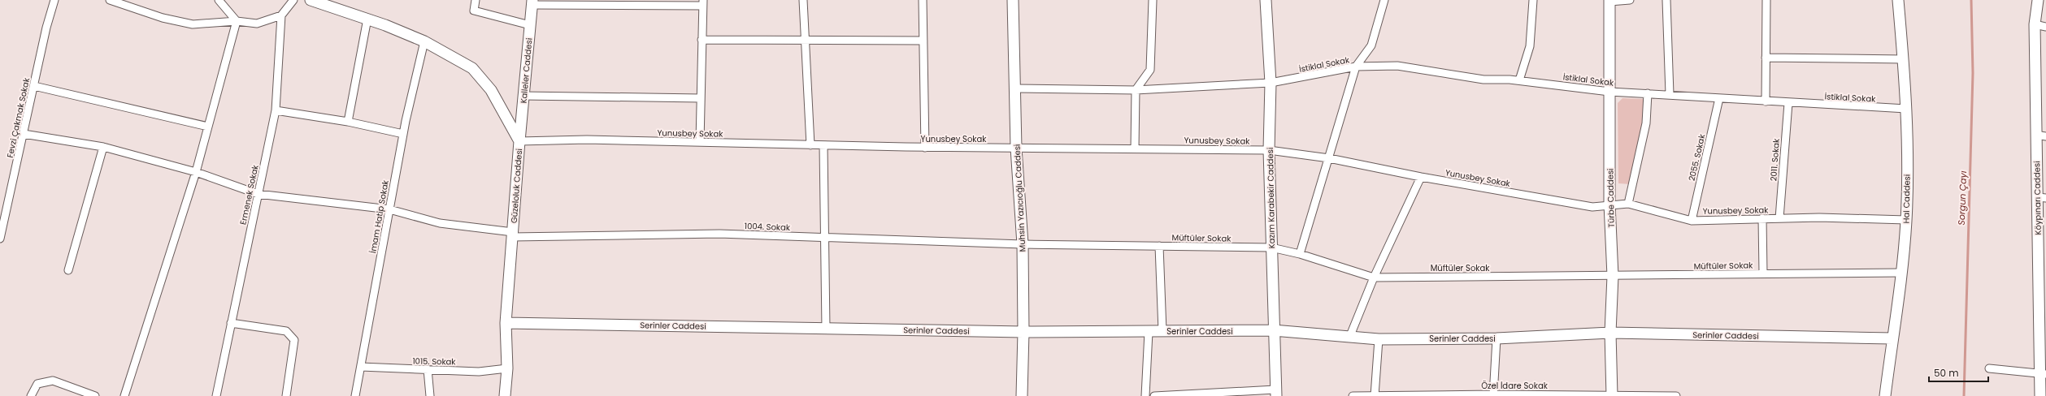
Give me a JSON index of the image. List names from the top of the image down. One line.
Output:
{"streets":{"street":["İstiklal Sokak","Kalleler Caddesi","Fevzi Çakmak Sokak","Yunusbey Sokak","2055. Sokak","2011. Sokak","Güzeloluk Caddesi","Ermenek Sokak","Muhsin Yazıcıoğlu Caddesi","Kazım Karabekir Caddesi","Türbe Caddesi","Köypınarı Caddesi","Hal Caddesi","İmam Hatip Sokak","1004. Sokak","Müftüler Sokak","Serinler Caddesi","1015. Sokak","Özel İdare Sokak"]},"crossings":[["İstiklal Sokak","2055. Sokak"],["İstiklal Sokak","2011. Sokak"],["İstiklal Sokak","Muhsin Yazıcıoğlu Caddesi"],["İstiklal Sokak","Kazım Karabekir Caddesi"],["İstiklal Sokak","Türbe Caddesi"],["İstiklal Sokak","Hal Caddesi"],["Kalleler Caddesi","Yunusbey Sokak"],["Kalleler Caddesi","Güzeloluk Caddesi"],["Fevzi Çakmak Sokak","1004. Sokak"],["Yunusbey Sokak","2055. Sokak"],["Yunusbey Sokak","2011. Sokak"],["Yunusbey Sokak","Güzeloluk Caddesi"],["Yunusbey Sokak","Muhsin Yazıcıoğlu Caddesi"],["Yunusbey Sokak","Kazım Karabekir Caddesi"],["Yunusbey Sokak","Türbe Caddesi"],["Yunusbey Sokak","Hal Caddesi"],["Güzeloluk Caddesi","İmam Hatip Sokak"],["Güzeloluk Caddesi","1004. Sokak"],["Güzeloluk Caddesi","Serinler Caddesi"],["Güzeloluk Caddesi","1015. Sokak"],["Ermenek Sokak","1004. Sokak"],["Muhsin Yazıcıoğlu Caddesi","1004. Sokak"],["Muhsin Yazıcıoğlu Caddesi","Müftüler Sokak"],["Muhsin Yazıcıoğlu Caddesi","Serinler Caddesi"],["Kazım Karabekir Caddesi","Müftüler Sokak"],["Kazım Karabekir Caddesi","Serinler Caddesi"],["Türbe Caddesi","Müftüler Sokak"],["Türbe Caddesi","Serinler Caddesi"],["Türbe Caddesi","Özel İdare Sokak"],["Hal Caddesi","Müftüler Sokak"],["Hal Caddesi","Serinler Caddesi"],["İmam Hatip Sokak","1004. Sokak"],["İmam Hatip Sokak","1015. Sokak"],["1004. Sokak","Müftüler Sokak"]],"water":["Sorgun Çayı"],"scale_bar":"50 m"}
